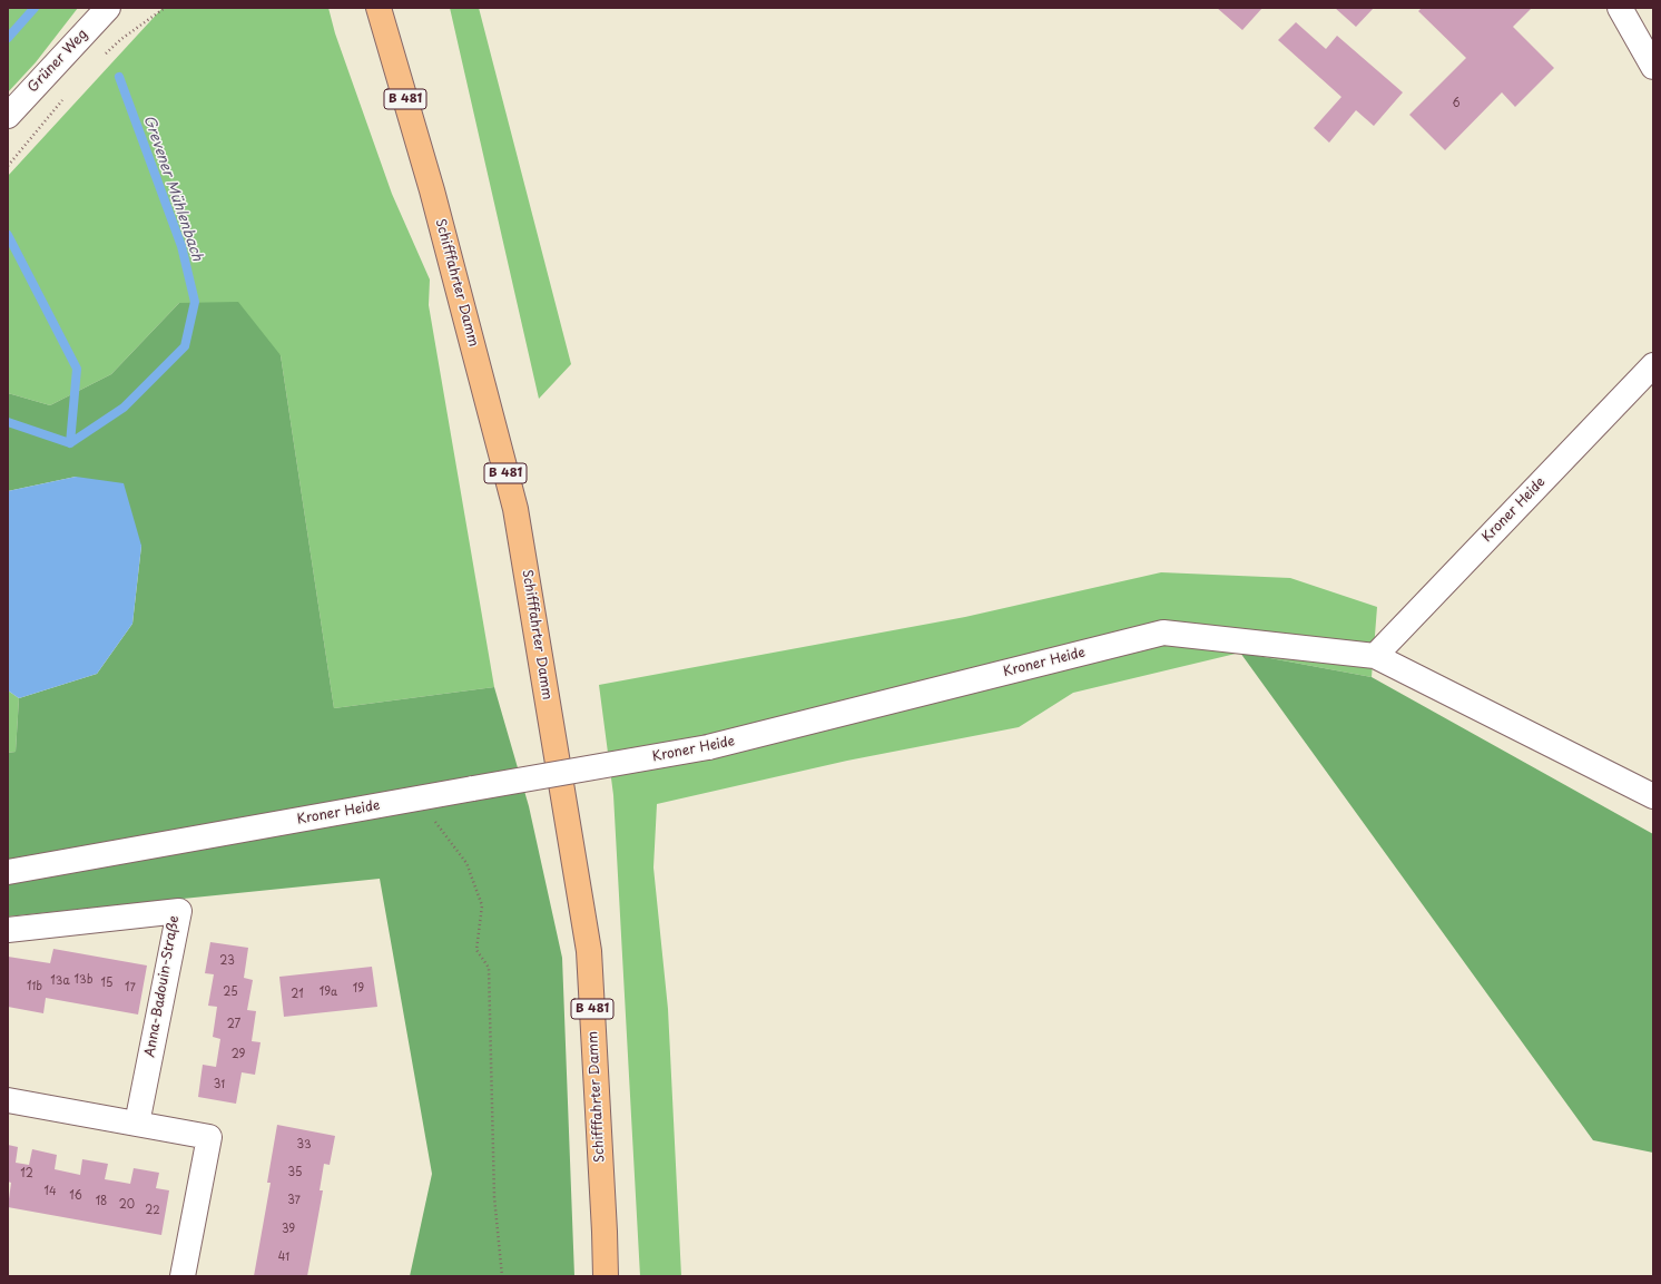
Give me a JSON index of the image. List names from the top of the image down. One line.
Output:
{"streets":{"main road":["B 481","Schifffahrter Damm"],"street":["Grüner Weg","Kroner Heide","Anna-Badouin-Straße"]},"water":["Grevener Mühlenbach"],"house_numbers":["6","23","13b","13a","15","11b","17","19","25","19a","21","27","29","31","33","35","12","14","16","37","18","20","22","39","41"]}
